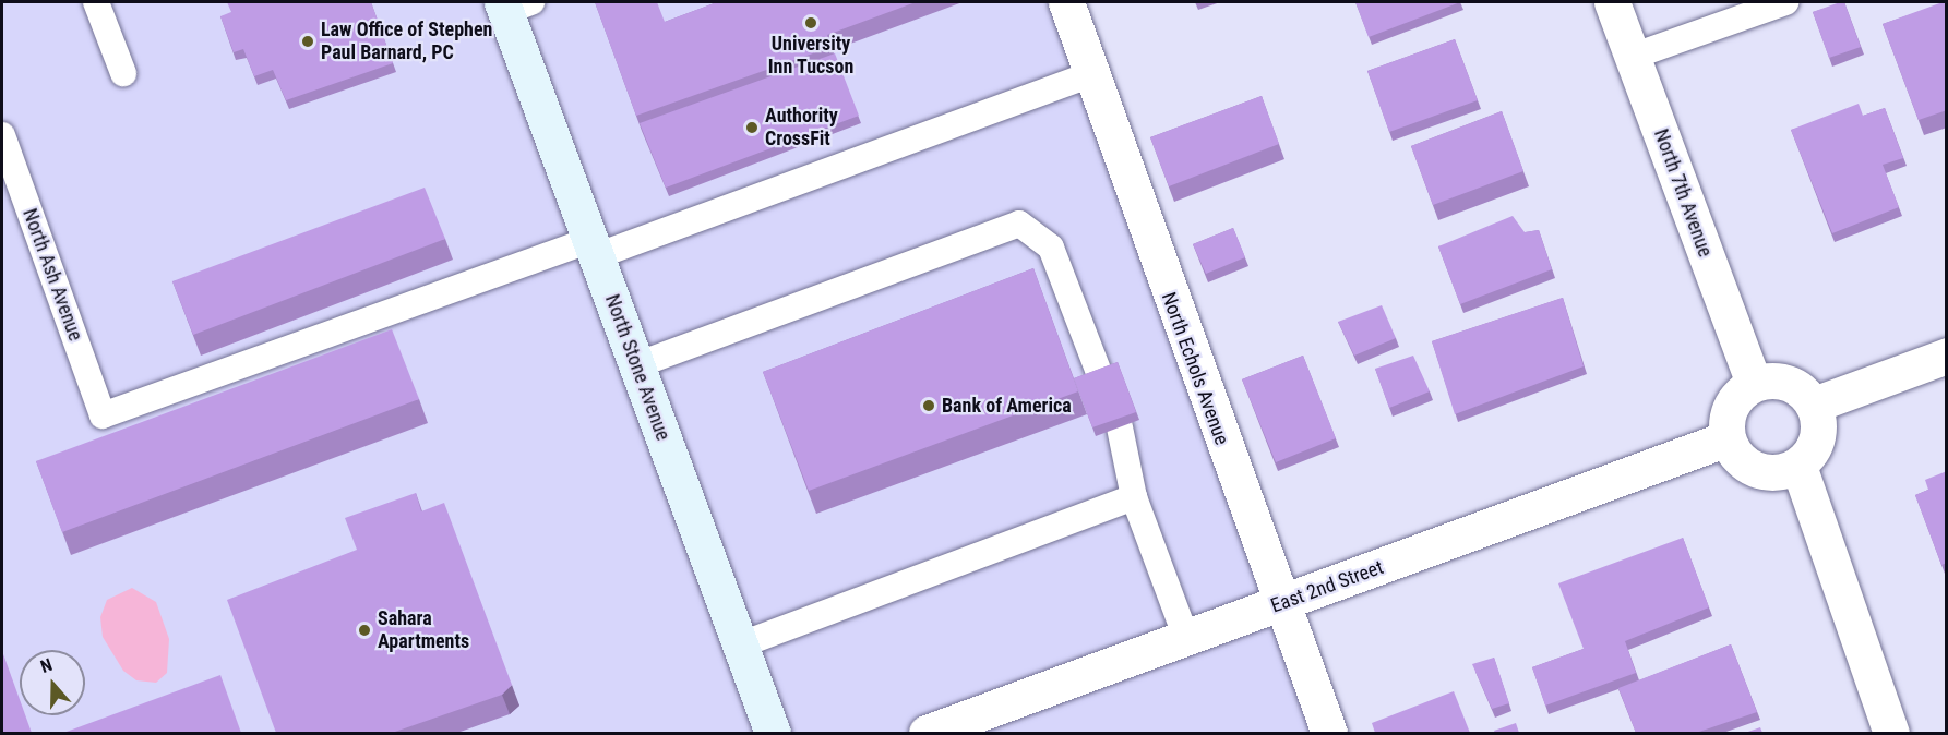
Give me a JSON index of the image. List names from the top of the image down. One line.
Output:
{"streets":{"main road":["North Stone Avenue"],"street":["North 7th Avenue","North Echols Avenue","East 2nd Street"],"lane":["North Ash Avenue"]},"crossings":[["North 7th Avenue","East 2nd Street"],["North Ash Avenue","North Stone Avenue"],["North Echols Avenue","East 2nd Street"]],"places":["University Inn Tucson","Law Office of Stephen Paul Barnard, PC","Authority CrossFit","Bank of America","Sahara Apartments"],"north":"top"}
